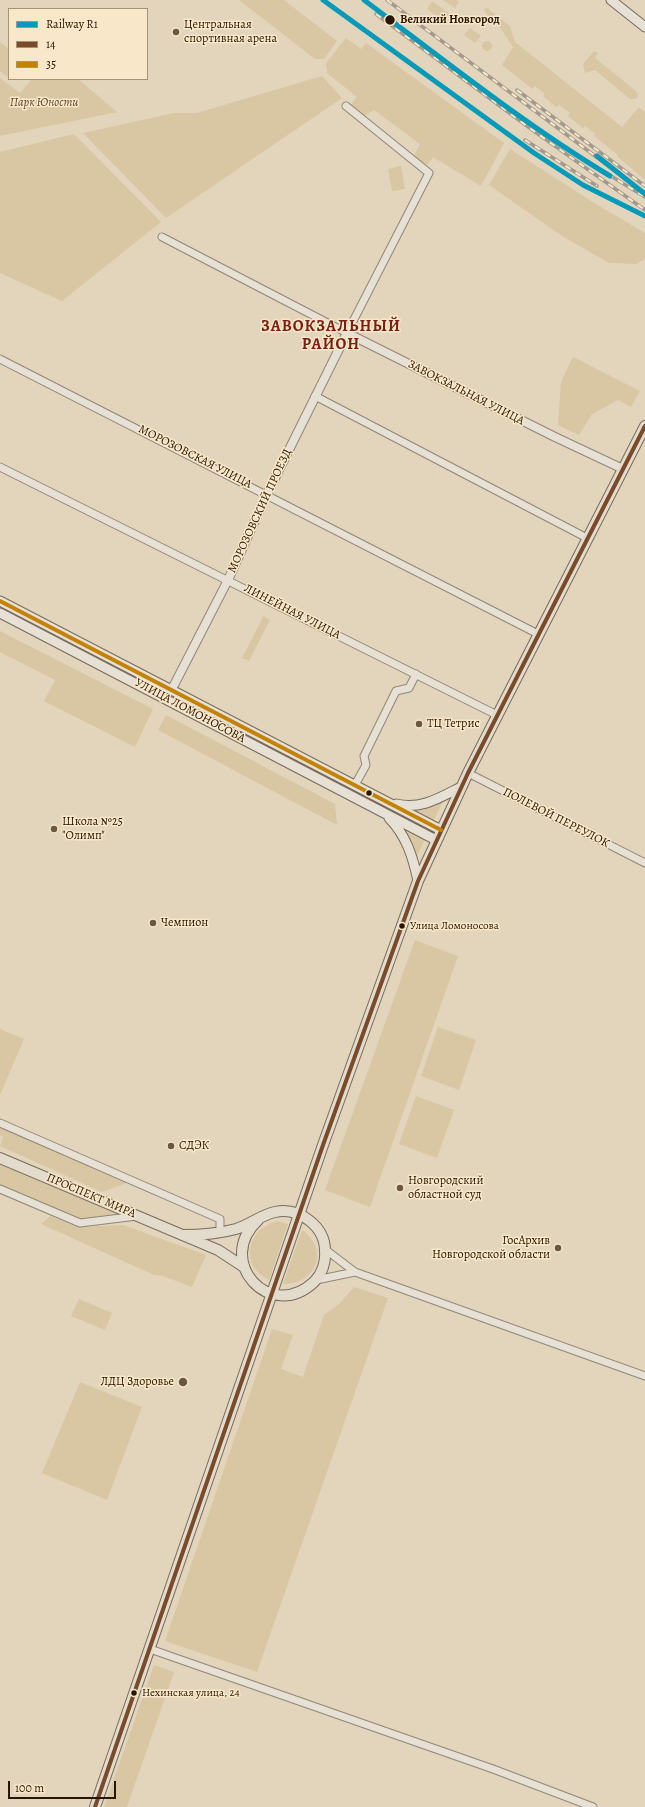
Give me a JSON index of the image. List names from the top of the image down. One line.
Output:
{"streets":{"main road":["УЛИЦА ЛОМОНОСОВА","ПРОСПЕКТ МИРА"],"street":["ЗАВОКЗАЛЬНАЯ УЛИЦА","МОРОЗОВСКАЯ УЛИЦА","МОРОЗОВСКИЙ ПРОЕЗД","ЛИНЕЙНАЯ УЛИЦА","ПОЛЕВОЙ ПЕРЕУЛОК"]},"crossings":[["ЗАВОКЗАЛЬНАЯ УЛИЦА","МОРОЗОВСКИЙ ПРОЕЗД"],["МОРОЗОВСКАЯ УЛИЦА","МОРОЗОВСКИЙ ПРОЕЗД"],["МОРОЗОВСКИЙ ПРОЕЗД","ЛИНЕЙНАЯ УЛИЦА"],["МОРОЗОВСКИЙ ПРОЕЗД","УЛИЦА ЛОМОНОСОВА"]],"districts":["ЗАВОКЗАЛЬНЫЙ РАЙОН"],"parks":["Парк Юности"],"places":["Великий Новгород","Центральная спортивная арена","ТЦ Тетрис","Школа №25 \"Олимп\"","Чемпион","Улица Ломоносова","СДЭК","Новгородский областной суд","ГосАрхив Новгородской области","ЛДЦ Здоровье","Нехинская улица, 24"],"lines":["rail line R1","transit line 14","transit line 35"],"legend":["Railway R1","14","35"],"scale_bar":"100 m"}
